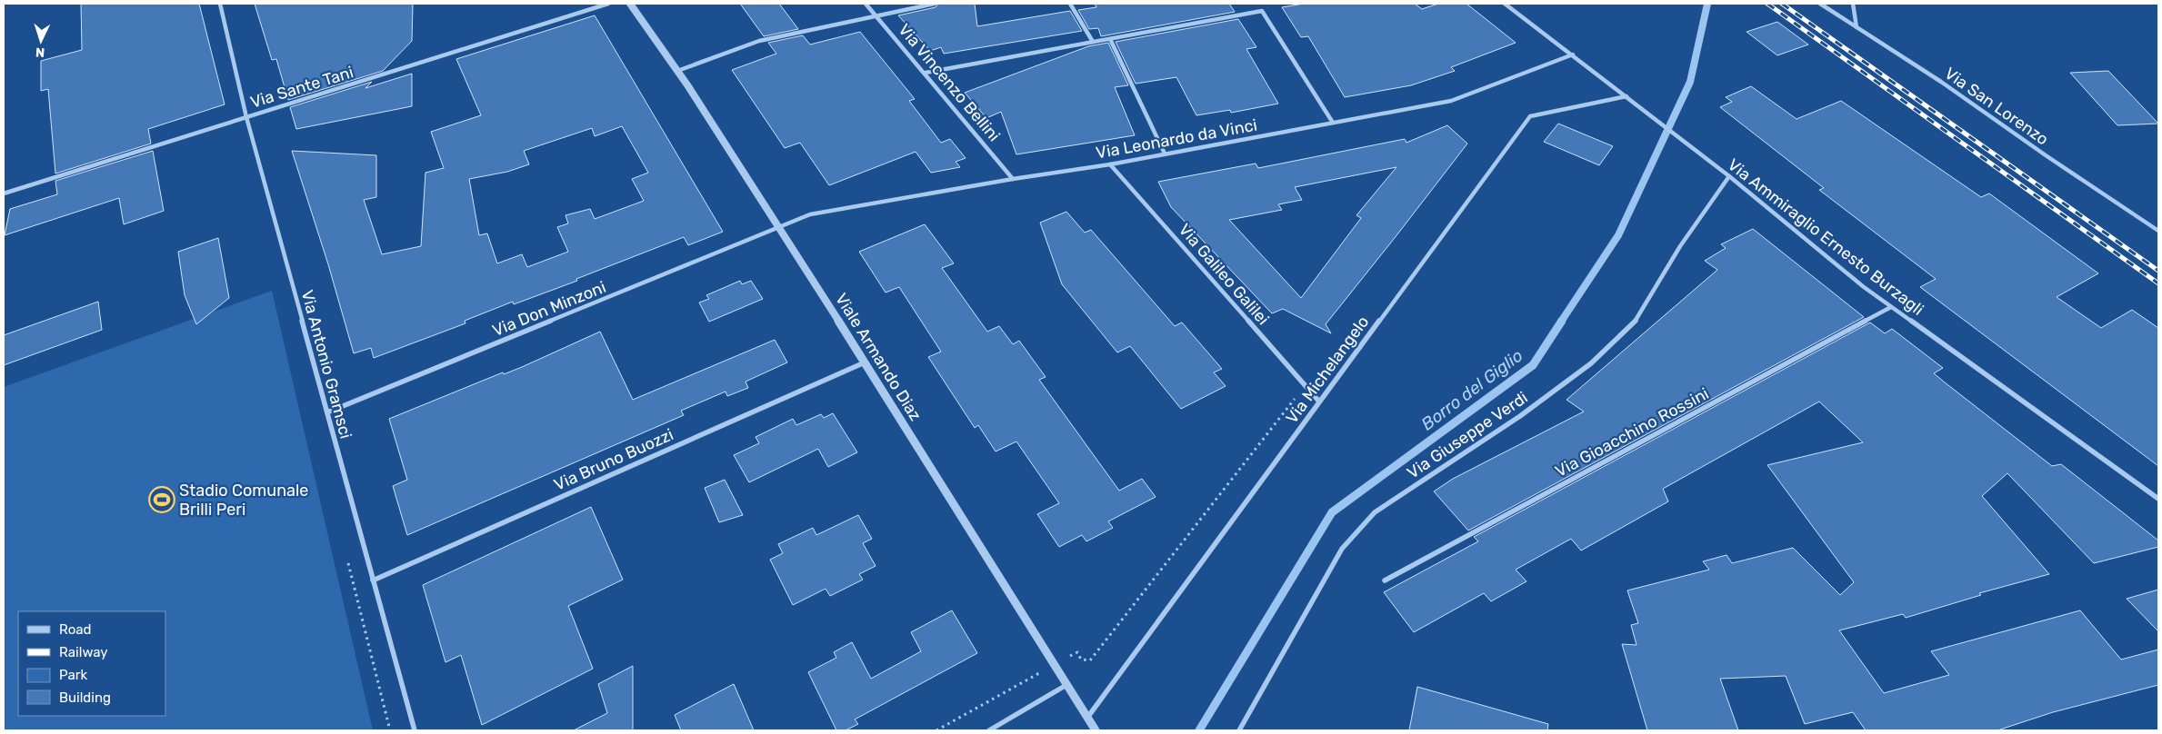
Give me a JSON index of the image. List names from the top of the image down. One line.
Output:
{"streets":{"street":["Via Vincenzo Bellini","Via Sante Tani","Via San Lorenzo","Via Leonardo da Vinci","Via Ammiraglio Ernesto Burzagli","Via Galileo Galilei","Via Don Minzoni","Viale Armando Diaz","Via Antonio Gramsci","Via Michelangelo","Via Gioacchino Rossini","Via Giuseppe Verdi","Via Bruno Buozzi"]},"crossings":[["Via Vincenzo Bellini","Via Leonardo da Vinci"],["Via Sante Tani","Via Antonio Gramsci"],["Via Leonardo da Vinci","Via Ammiraglio Ernesto Burzagli"],["Via Leonardo da Vinci","Via Galileo Galilei"],["Via Leonardo da Vinci","Via Don Minzoni"],["Via Leonardo da Vinci","Viale Armando Diaz"],["Via Ammiraglio Ernesto Burzagli","Via Michelangelo"],["Via Ammiraglio Ernesto Burzagli","Via Gioacchino Rossini"],["Via Ammiraglio Ernesto Burzagli","Via Giuseppe Verdi"],["Via Galileo Galilei","Via Michelangelo"],["Via Don Minzoni","Viale Armando Diaz"],["Via Don Minzoni","Via Antonio Gramsci"],["Viale Armando Diaz","Via Michelangelo"],["Viale Armando Diaz","Via Bruno Buozzi"],["Via Antonio Gramsci","Via Bruno Buozzi"]],"water":["Borro del Giglio"],"places":{"sports":["Stadio Comunale Brilli Peri"]},"legend":["Road","Railway","Park","Building"],"north":"bottom"}
